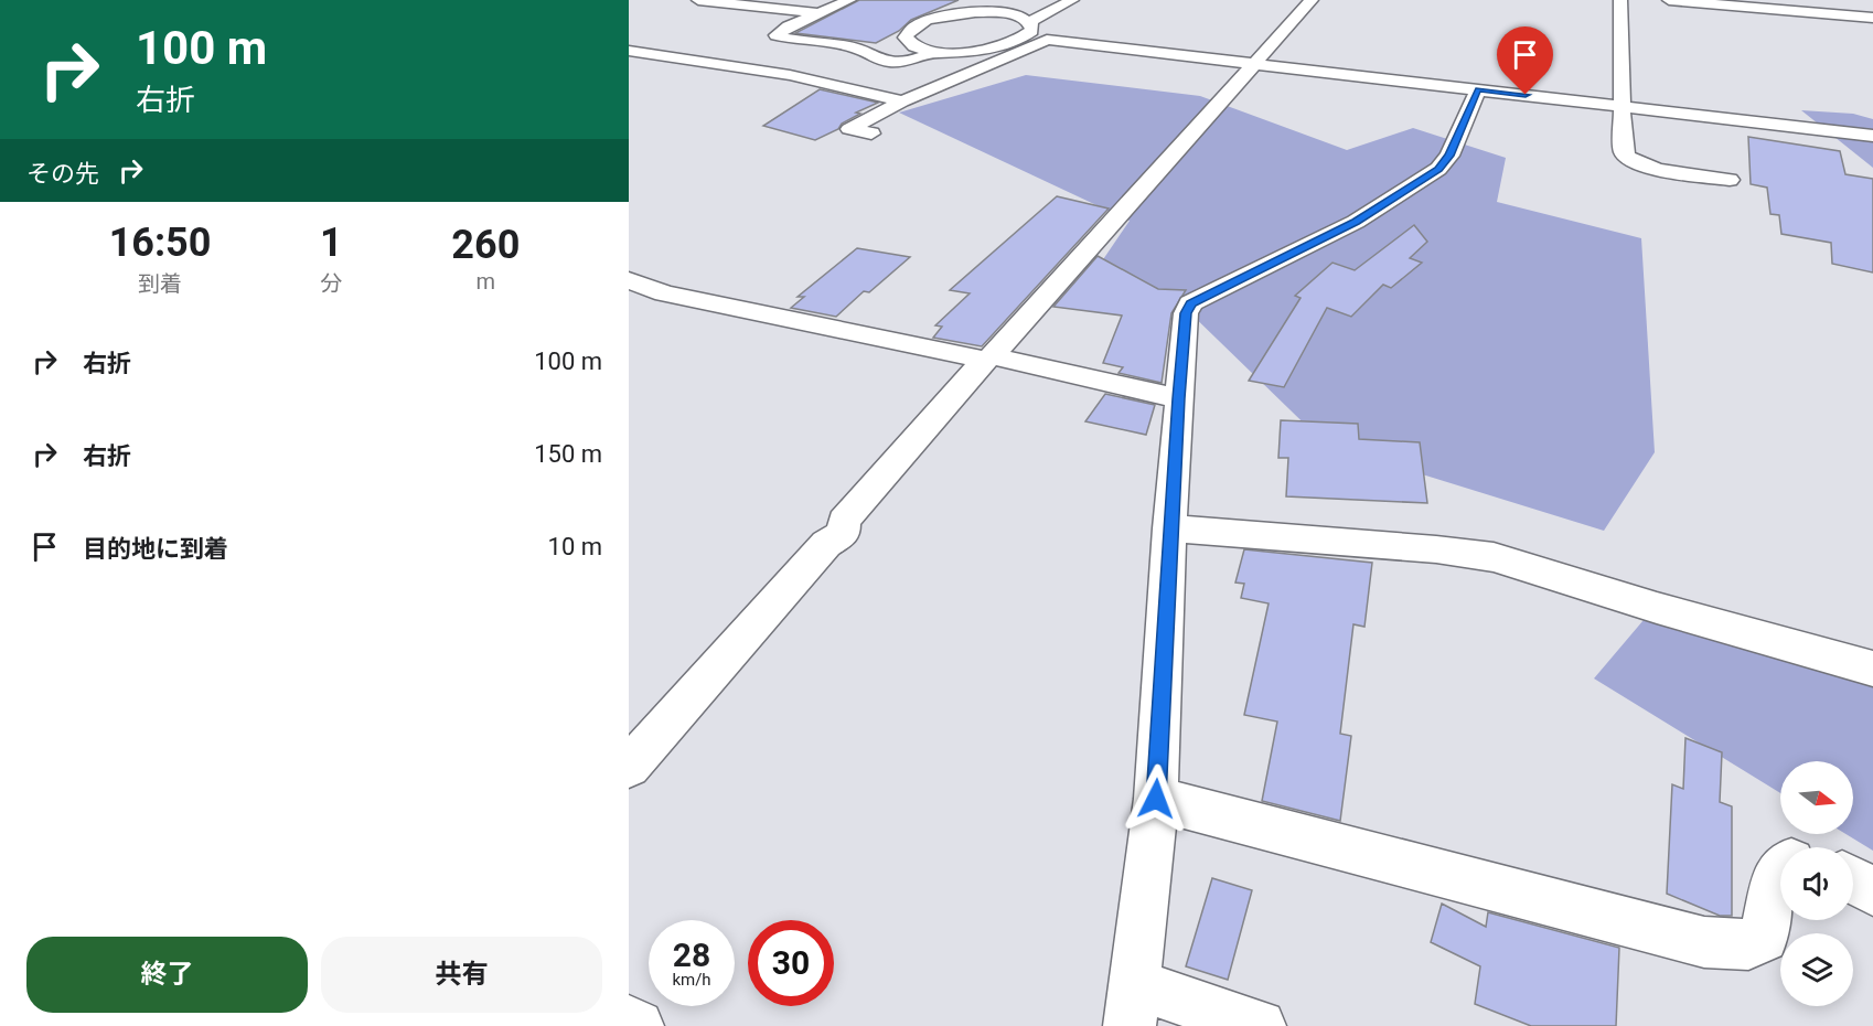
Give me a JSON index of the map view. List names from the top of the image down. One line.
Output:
{"north":"right","page":{"turn":["100 m","右折"],"then":"その先","eta":["16:50","到着","1","分","260","m"],"list":[{"name":"右折","value":"100 m"},{"name":"右折","value":"150 m"},{"name":"目的地に到着","value":"10 m"}],"speed":"28 km/h","limit":"30","buttons":["終了","共有"]}}
